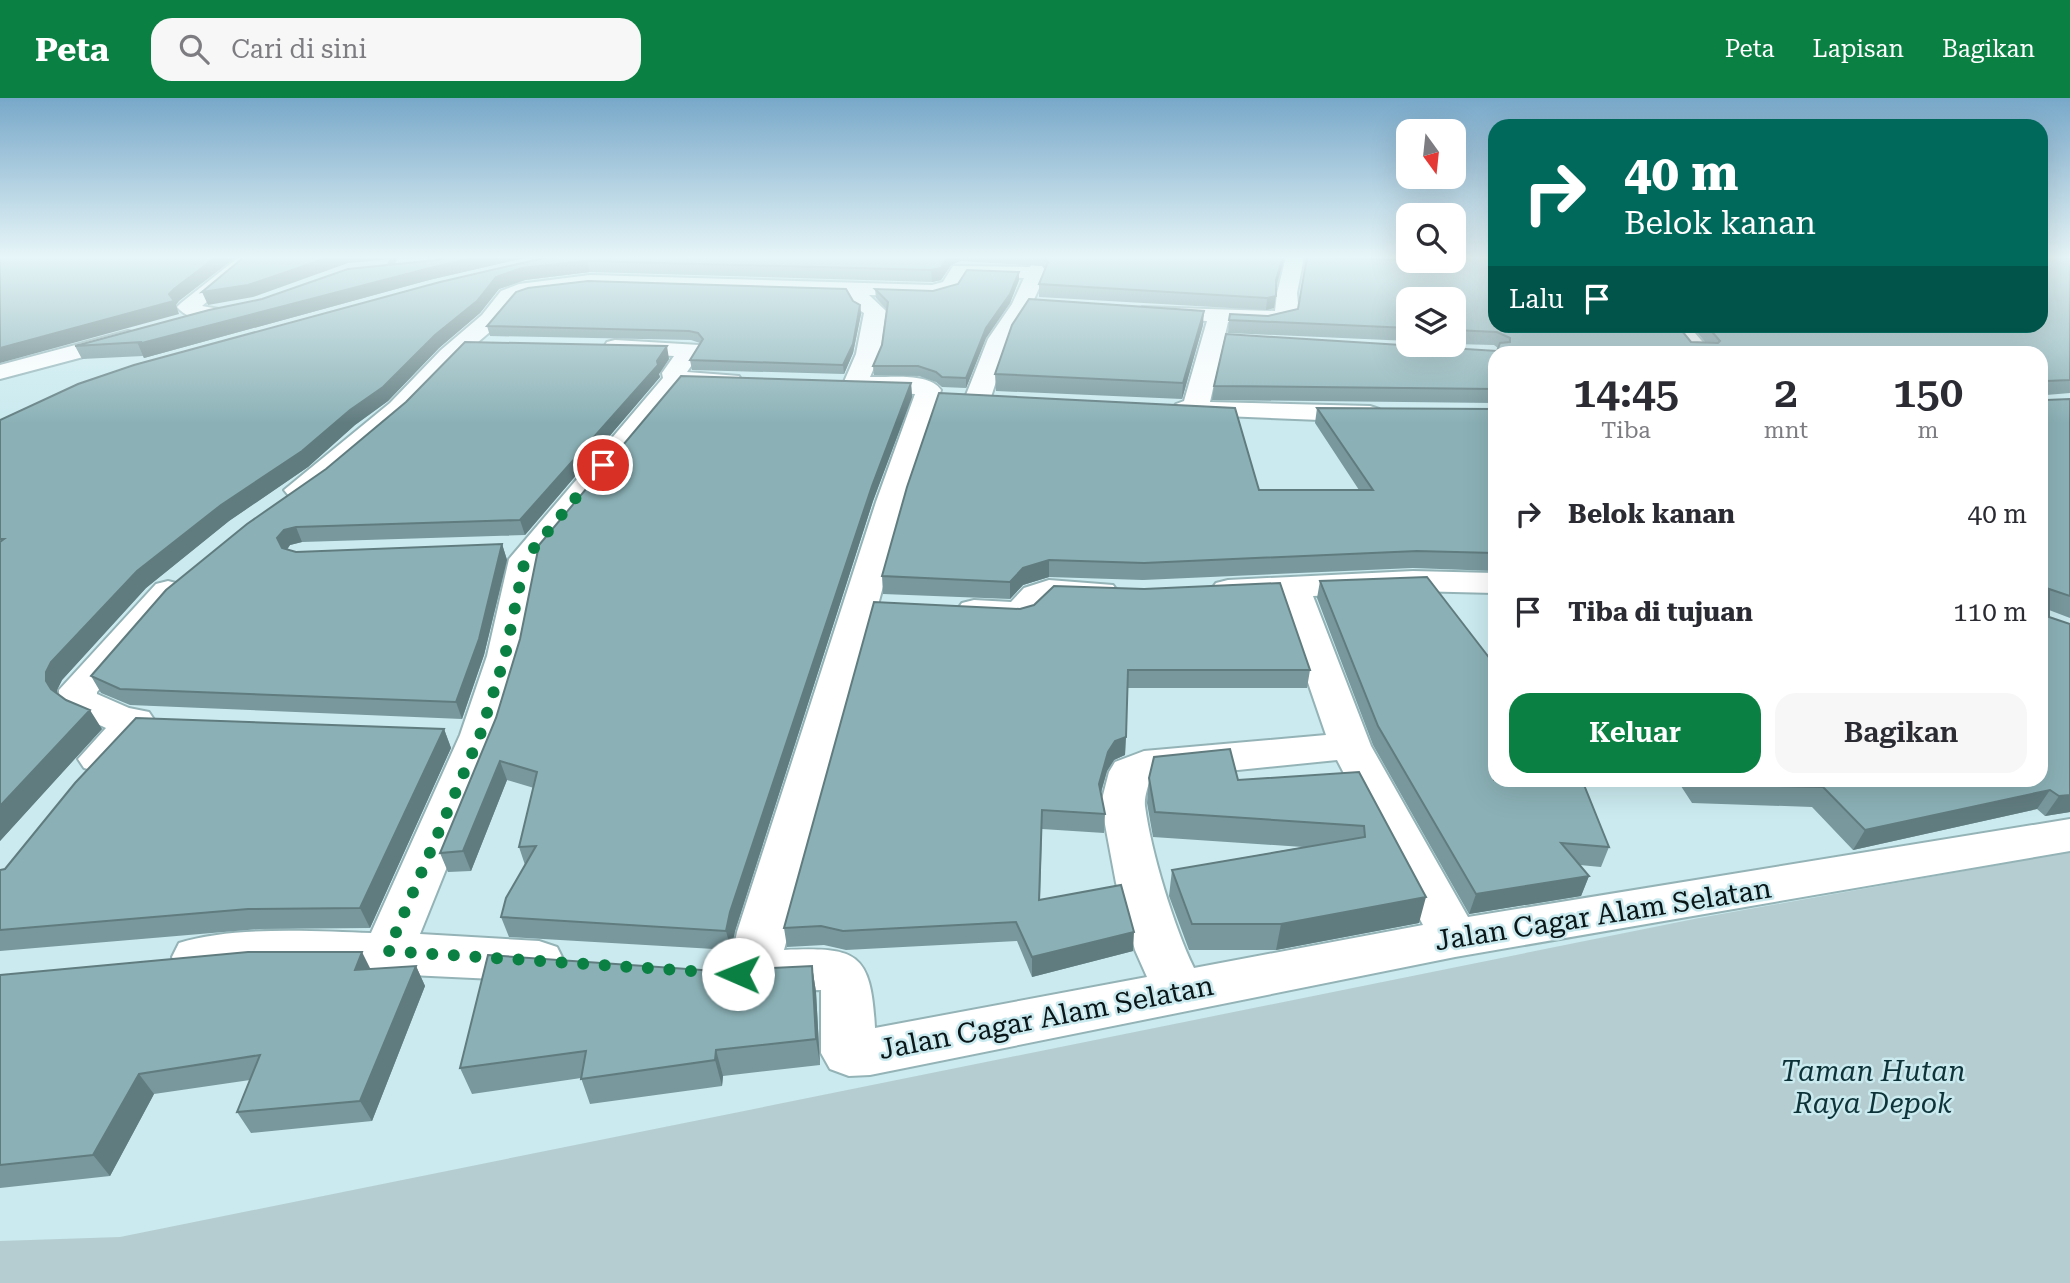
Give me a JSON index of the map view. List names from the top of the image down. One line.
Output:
{"streets":{"street":["Jalan Cagar Alam Selatan"]},"parks":["Taman Hutan Raya Depok"],"north":"bottom","page":{"header":"Peta","search":"Cari di sini","nav":["Peta","Lapisan","Bagikan"],"turn":["40 m","Belok kanan"],"then":"Lalu","eta":["14:45","Tiba","2","mnt","150","m"],"list":[{"name":"Belok kanan","value":"40 m"},{"name":"Tiba di tujuan","value":"110 m"}],"buttons":["Keluar","Bagikan"]}}
